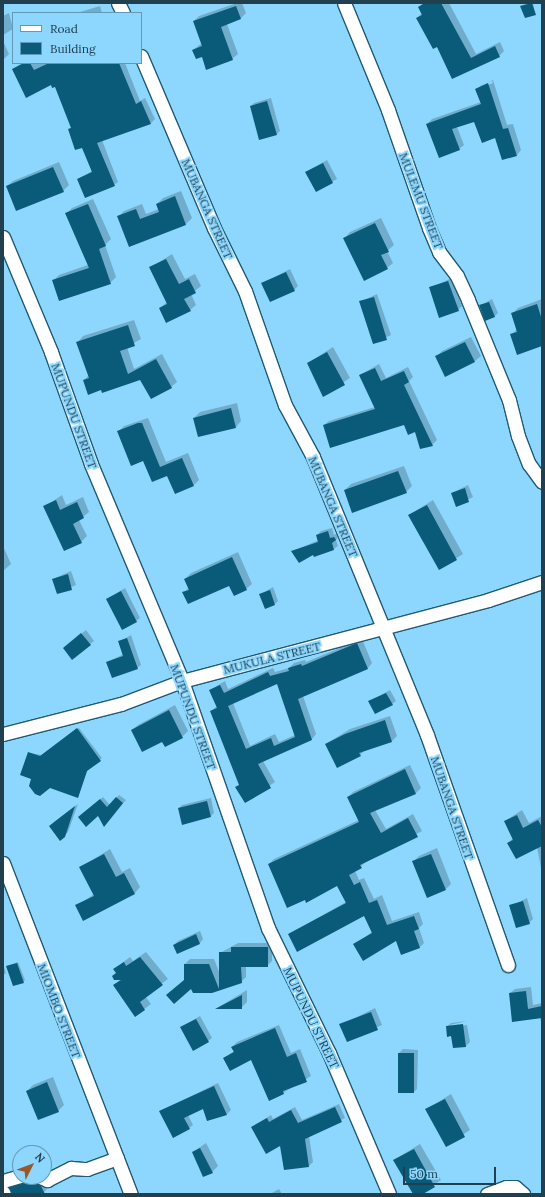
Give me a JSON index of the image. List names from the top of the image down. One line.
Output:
{"streets":{"street":["MULEMU STREET","MUBANGA STREET","MUPUNDU STREET","MUKULA STREET","MIOMBO STREET"]},"crossings":[["MUBANGA STREET","MUKULA STREET"],["MUPUNDU STREET","MUKULA STREET"]],"legend":["Road","Building"],"scale_bar":"50 m","north":"top right"}
